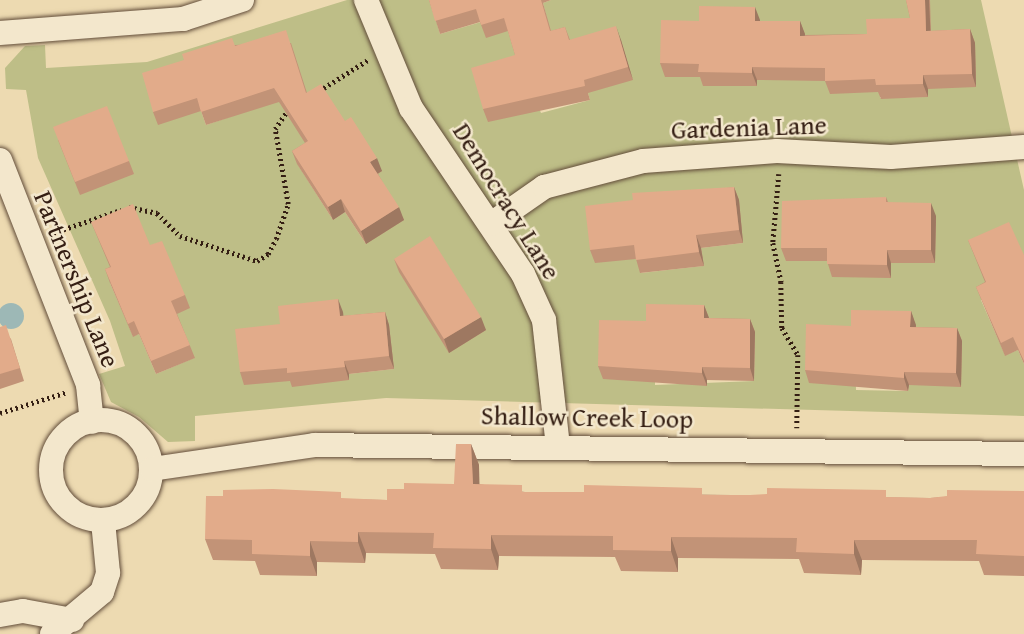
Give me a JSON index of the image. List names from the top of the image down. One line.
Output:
{"streets":{"street":["Gardenia Lane","Democracy Lane","Partnership Lane","Shallow Creek Loop"]},"crossings":[["Gardenia Lane","Democracy Lane"],["Democracy Lane","Shallow Creek Loop"],["Partnership Lane","Shallow Creek Loop"]]}
